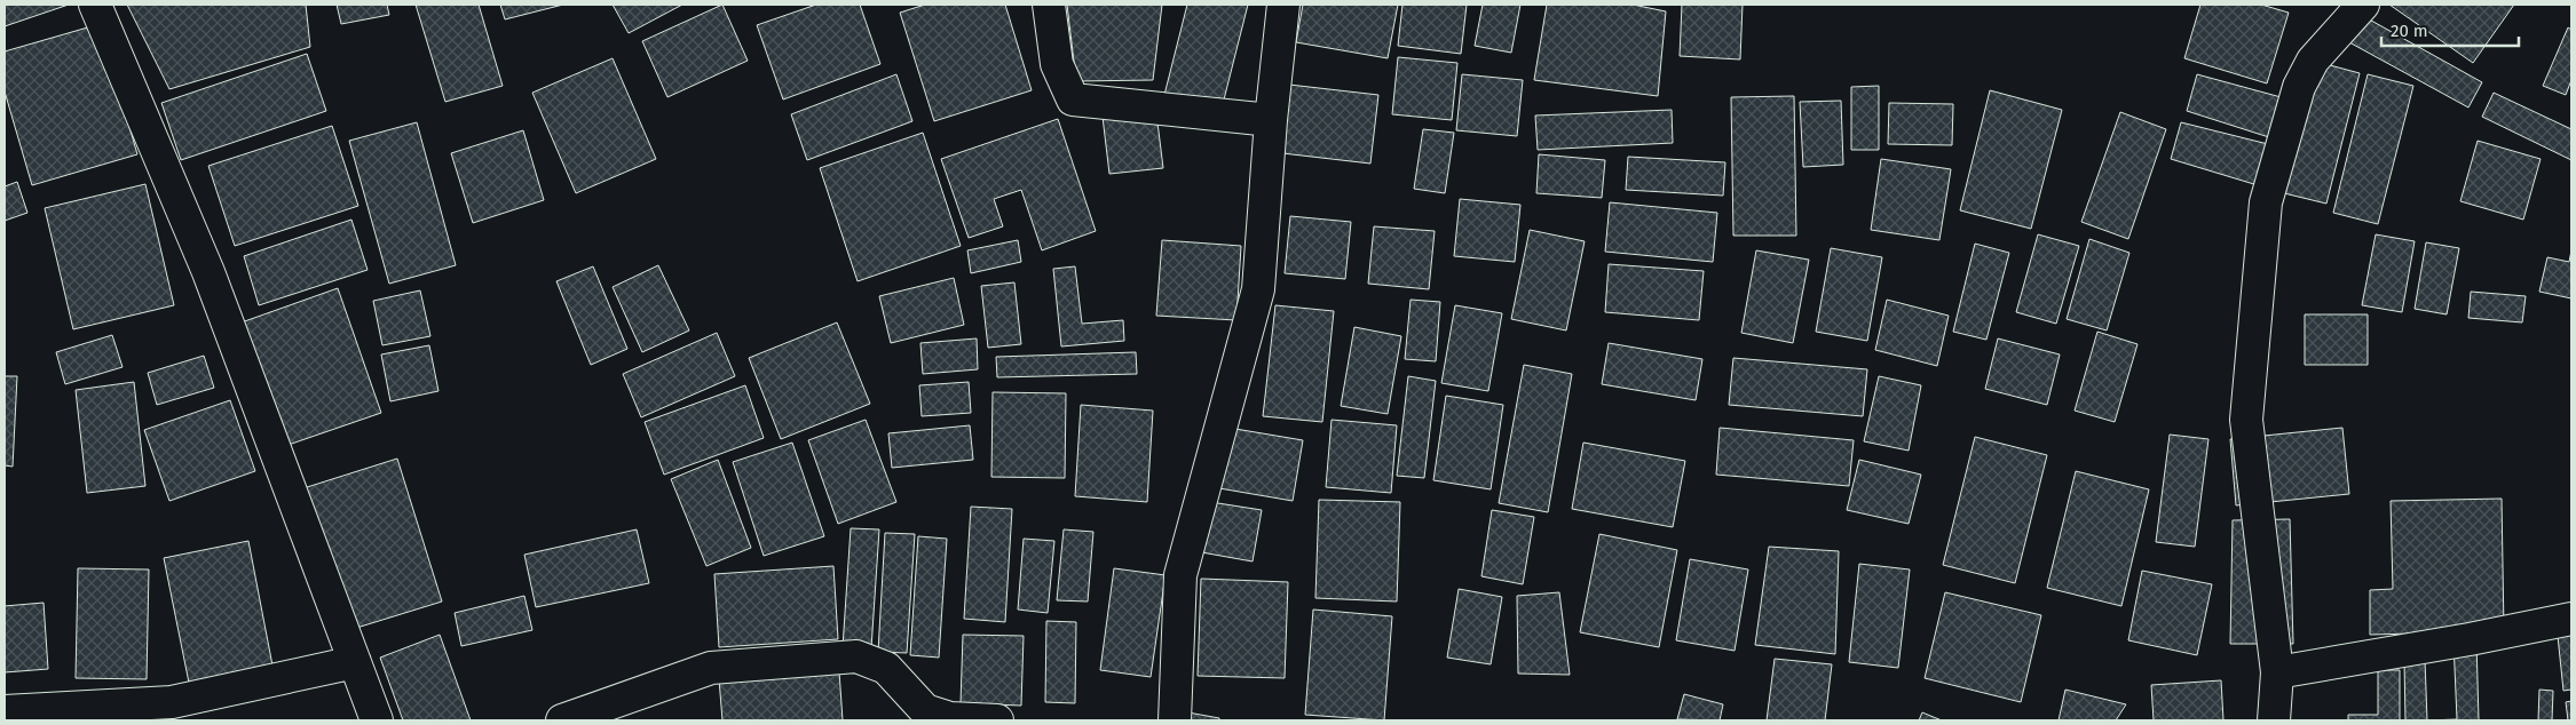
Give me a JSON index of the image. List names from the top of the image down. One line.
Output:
{"scale_bar":"20 m"}
